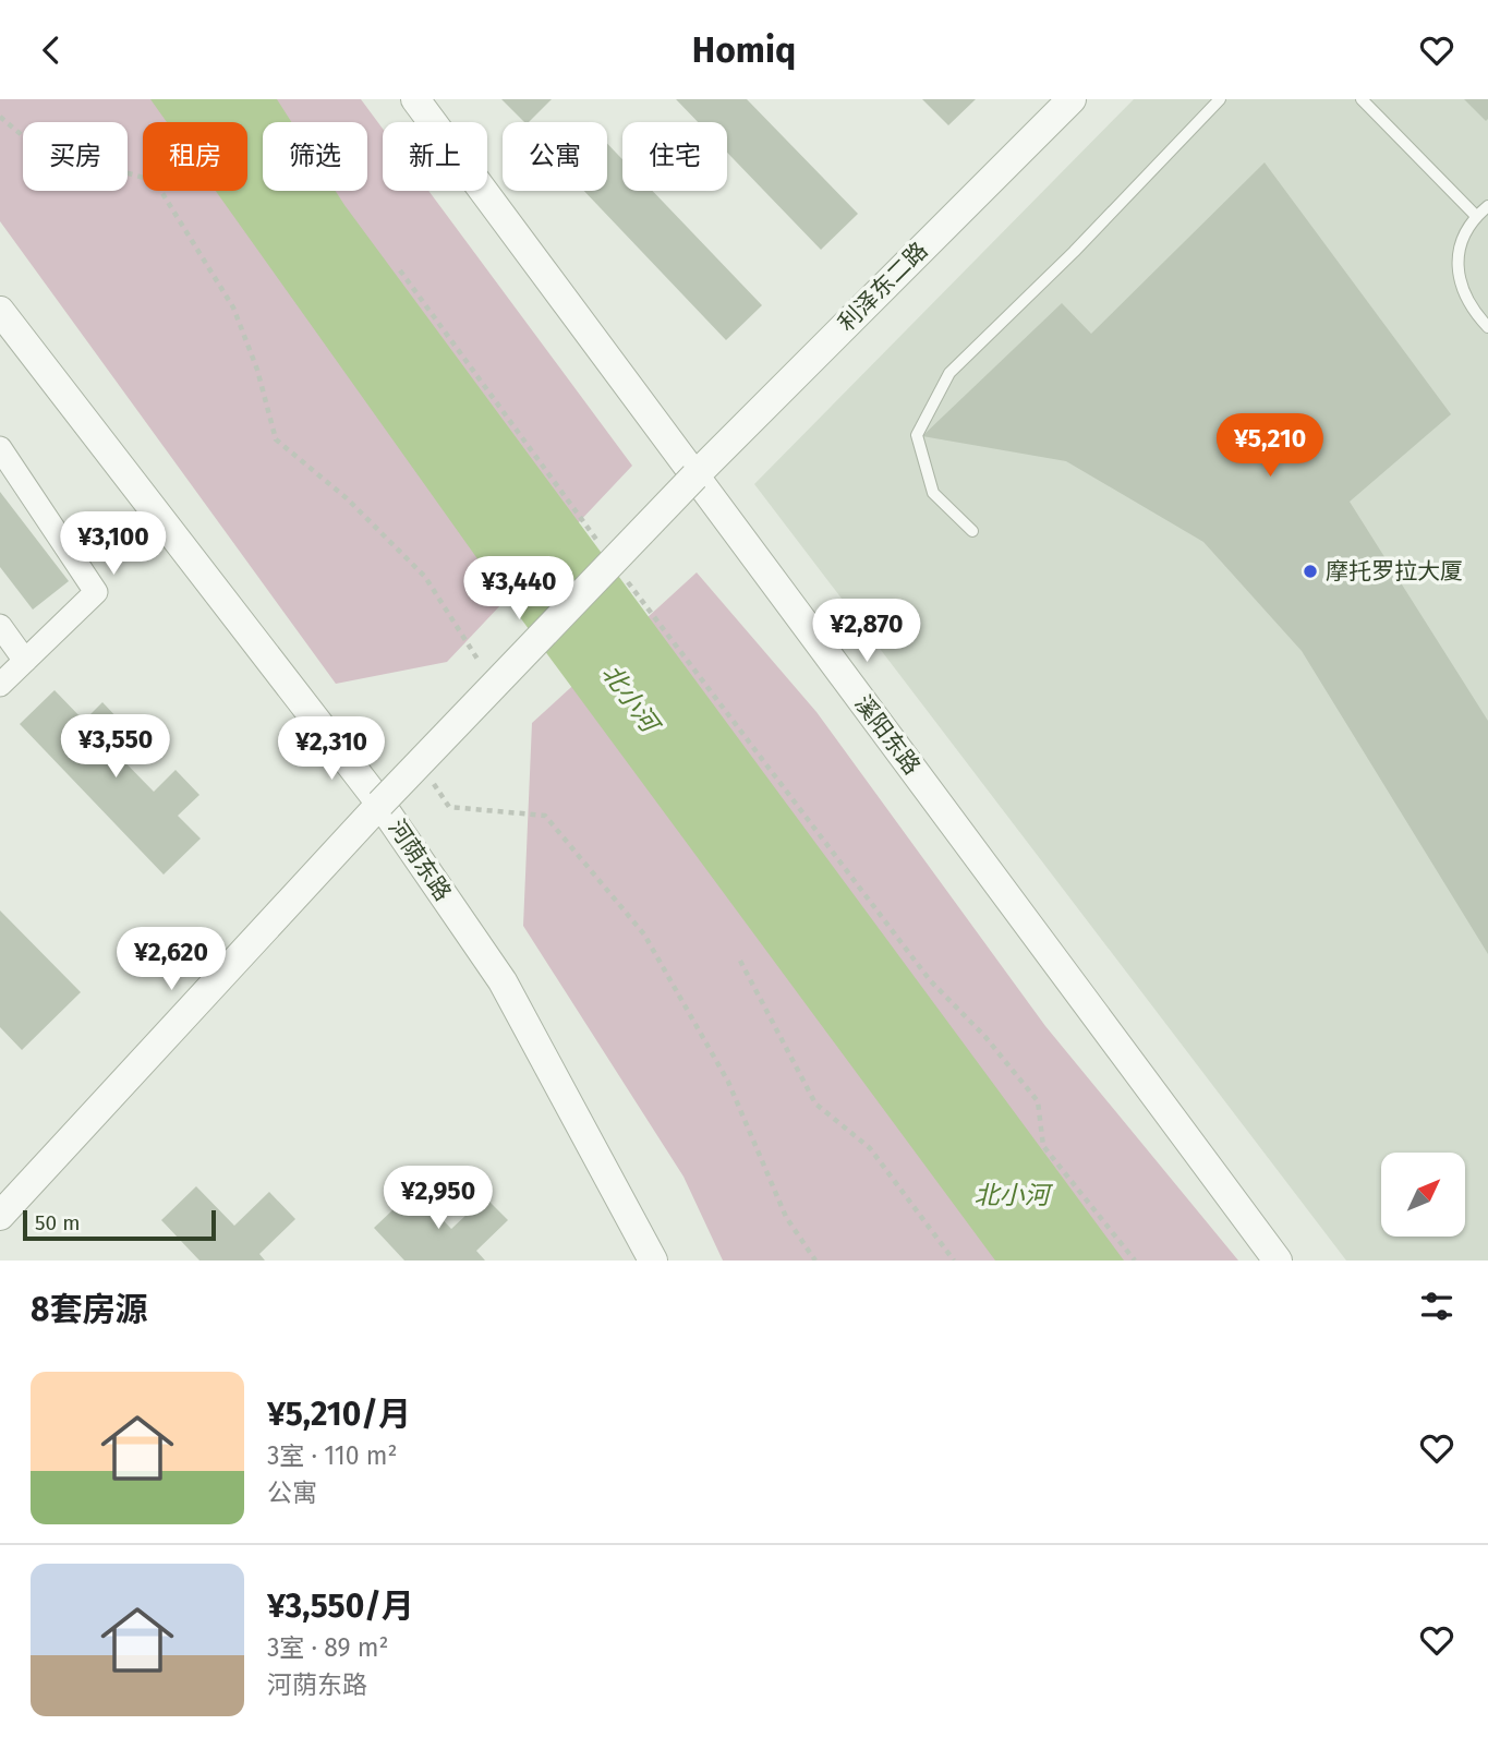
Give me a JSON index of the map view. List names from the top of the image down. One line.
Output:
{"streets":{"street":["利泽东二路","溪阳东路","河荫东路"]},"crossings":[["利泽东二路","溪阳东路"],["利泽东二路","河荫东路"]],"water":["北小河"],"places":["摩托罗拉大厦"],"scale_bar":"50 m","north":"top right","page":{"header":"Homiq","chip":["买房","租房","筛选","新上","公寓","住宅"],"price":["¥5,210","¥3,100","¥3,440","¥2,870","¥3,550","¥2,310","¥2,620","¥2,950"],"scale":"50 m","heading":"8套房源","list":[{"name":"¥5,210/月","note":"3室 · 110 m² · 公寓"},{"name":"¥3,550/月","note":"3室 · 89 m² · 河荫东路"}]}}
